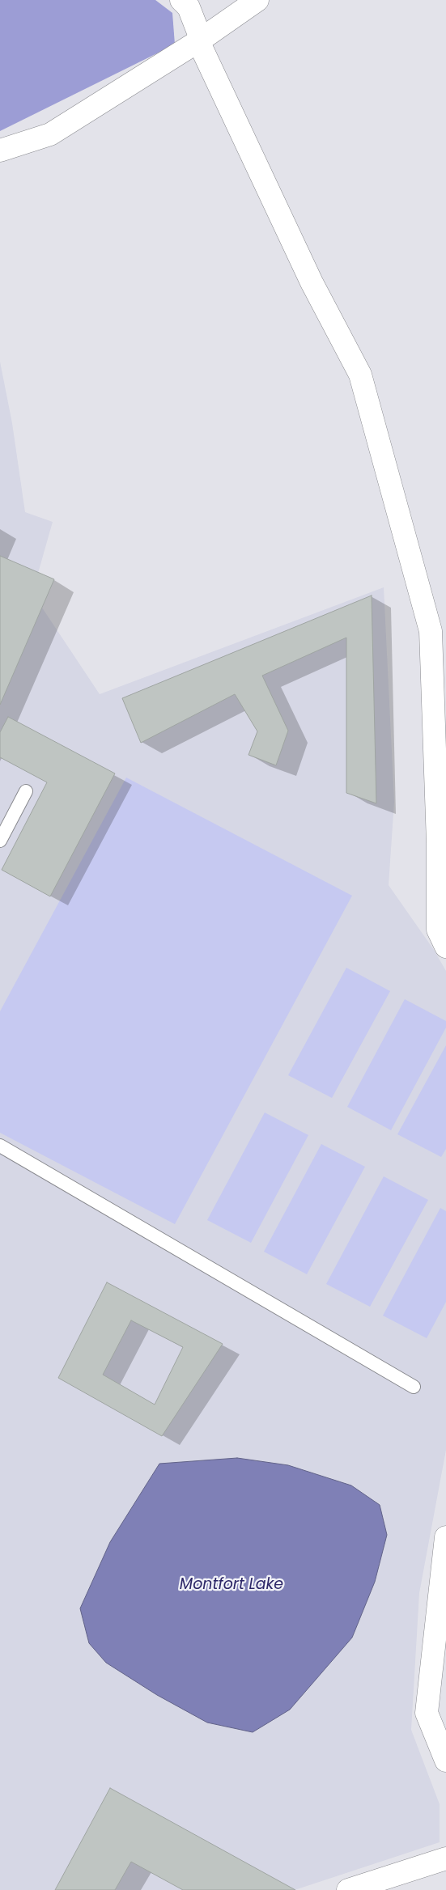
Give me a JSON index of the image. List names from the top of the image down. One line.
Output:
{"water":["Montfort Lake"]}
